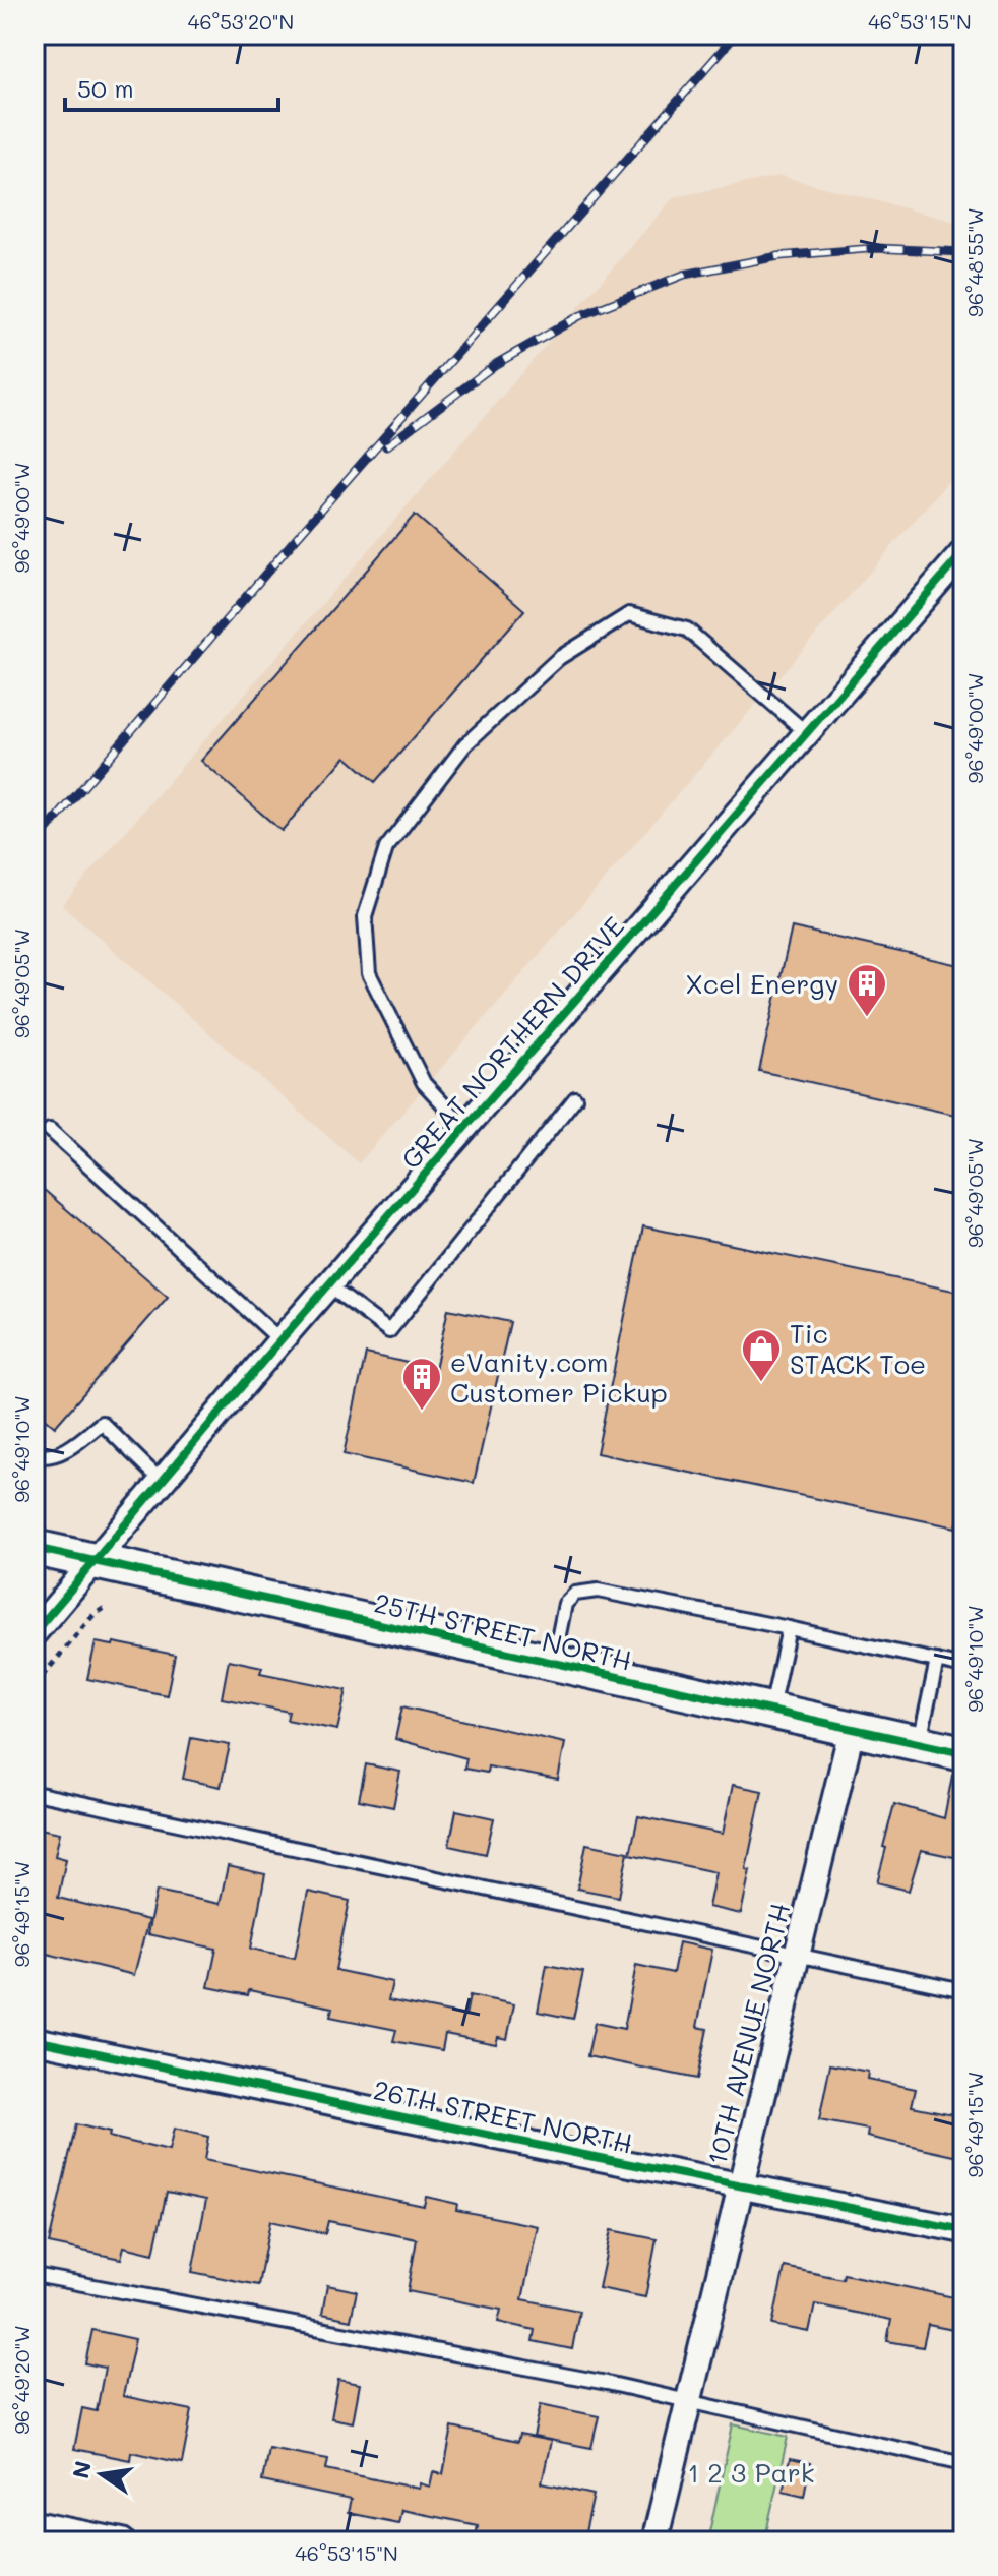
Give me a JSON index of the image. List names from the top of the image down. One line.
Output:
{"streets":{"street":["GREAT NORTHERN DRIVE","25TH STREET NORTH","10TH AVENUE NORTH","26TH STREET NORTH"]},"crossings":[["GREAT NORTHERN DRIVE","25TH STREET NORTH"],["25TH STREET NORTH","10TH AVENUE NORTH"],["10TH AVENUE NORTH","26TH STREET NORTH"]],"parks":["1 2 3 Park"],"places":{"building":["Xcel Energy","eVanity.com Customer Pickup"],"shop":["Tic STACK Toe"]},"scale_bar":"50 m","north":"left","coordinates":["46°53'20\"N","46°53'15\"N","96°48'55\"W","96°49'00\"W","96°49'05\"W","96°49'10\"W","96°49'15\"W","96°49'20\"W"]}
